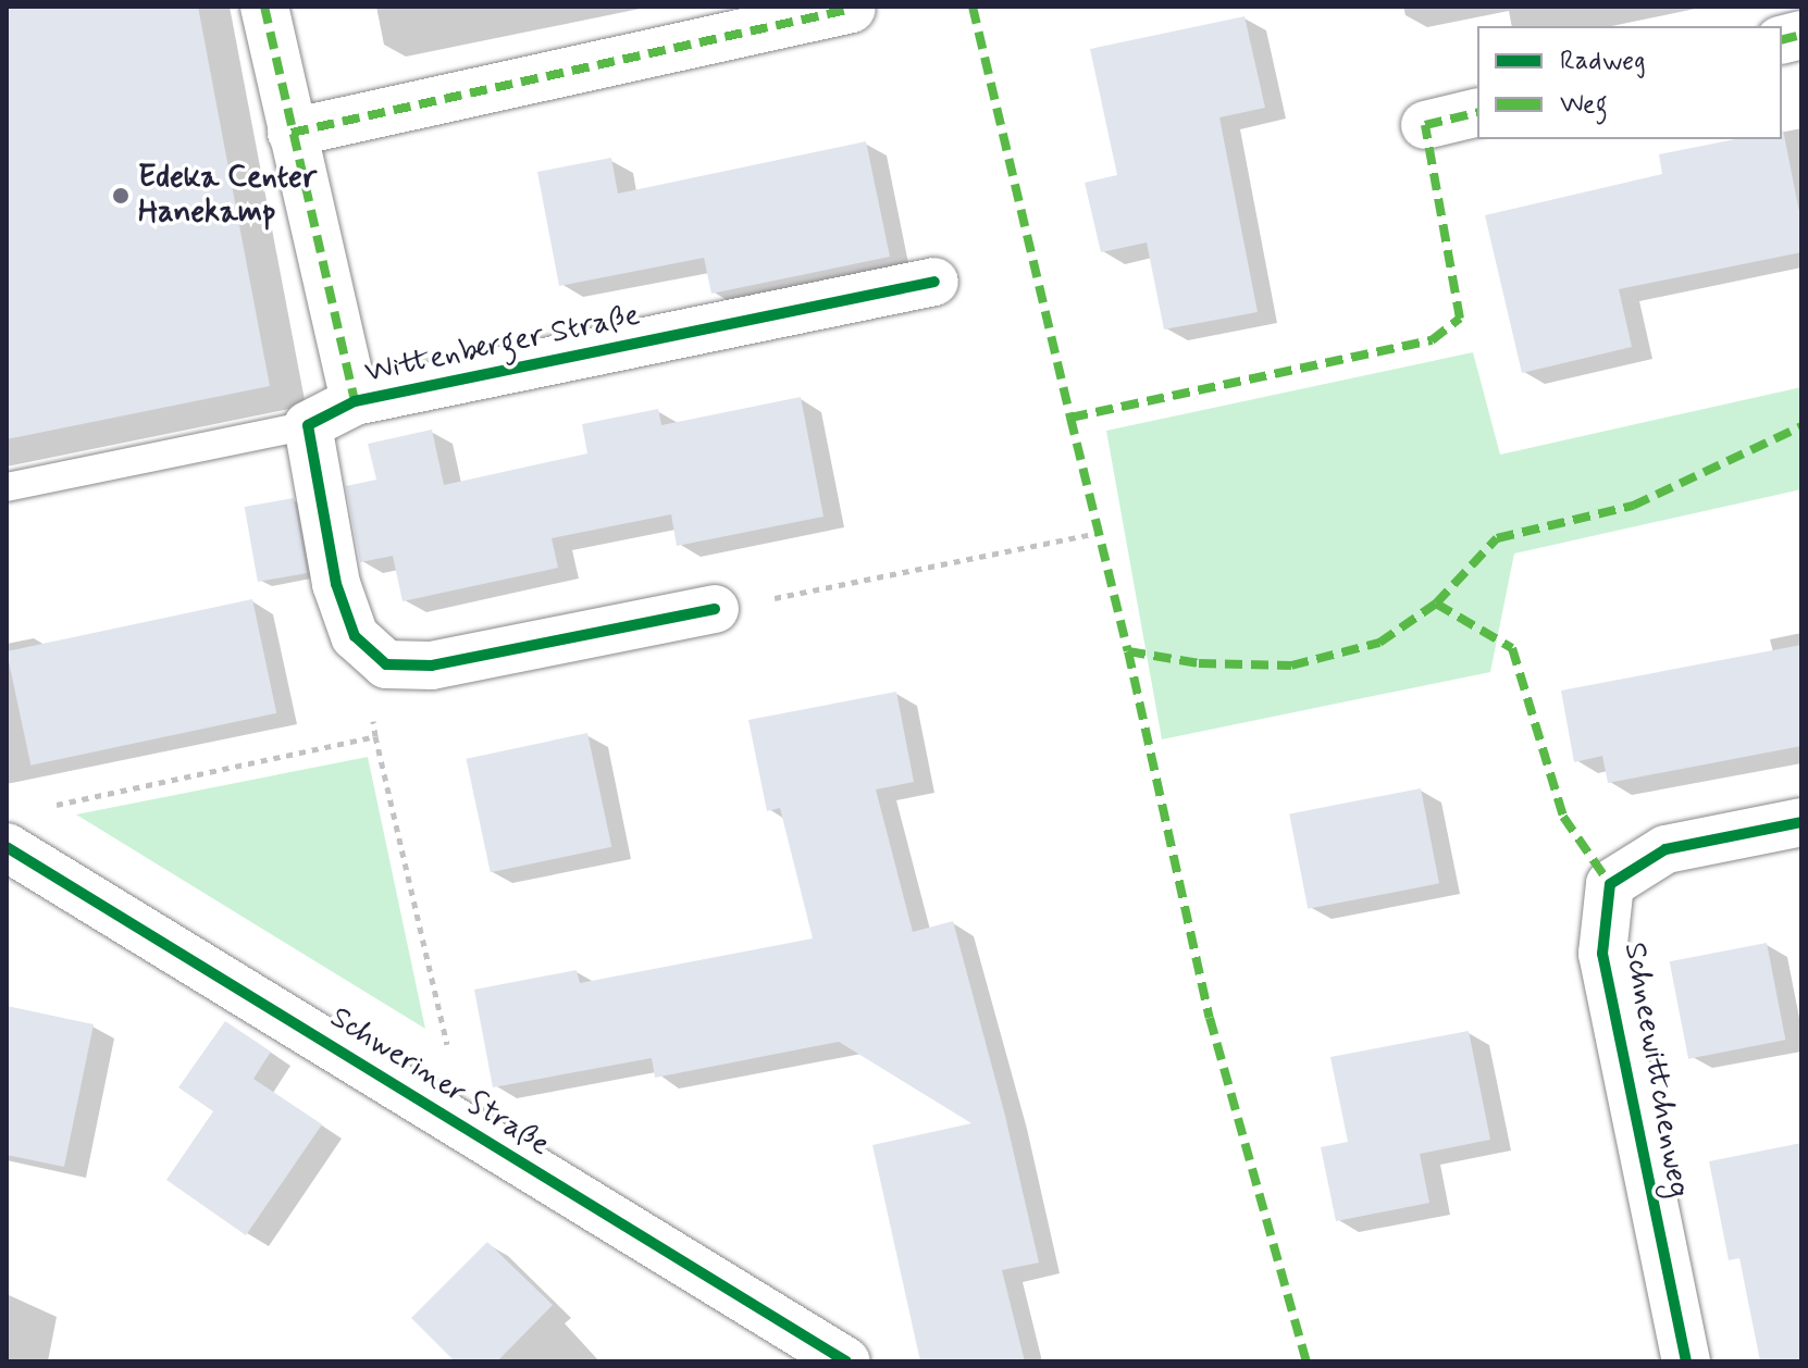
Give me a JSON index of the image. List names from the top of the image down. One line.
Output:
{"streets":{"street":["Wittenberger Straße","Schneewittchenweg","Schweriner Straße"]},"places":["Edeka Center Hanekamp"],"legend":["Radweg","Weg"]}
